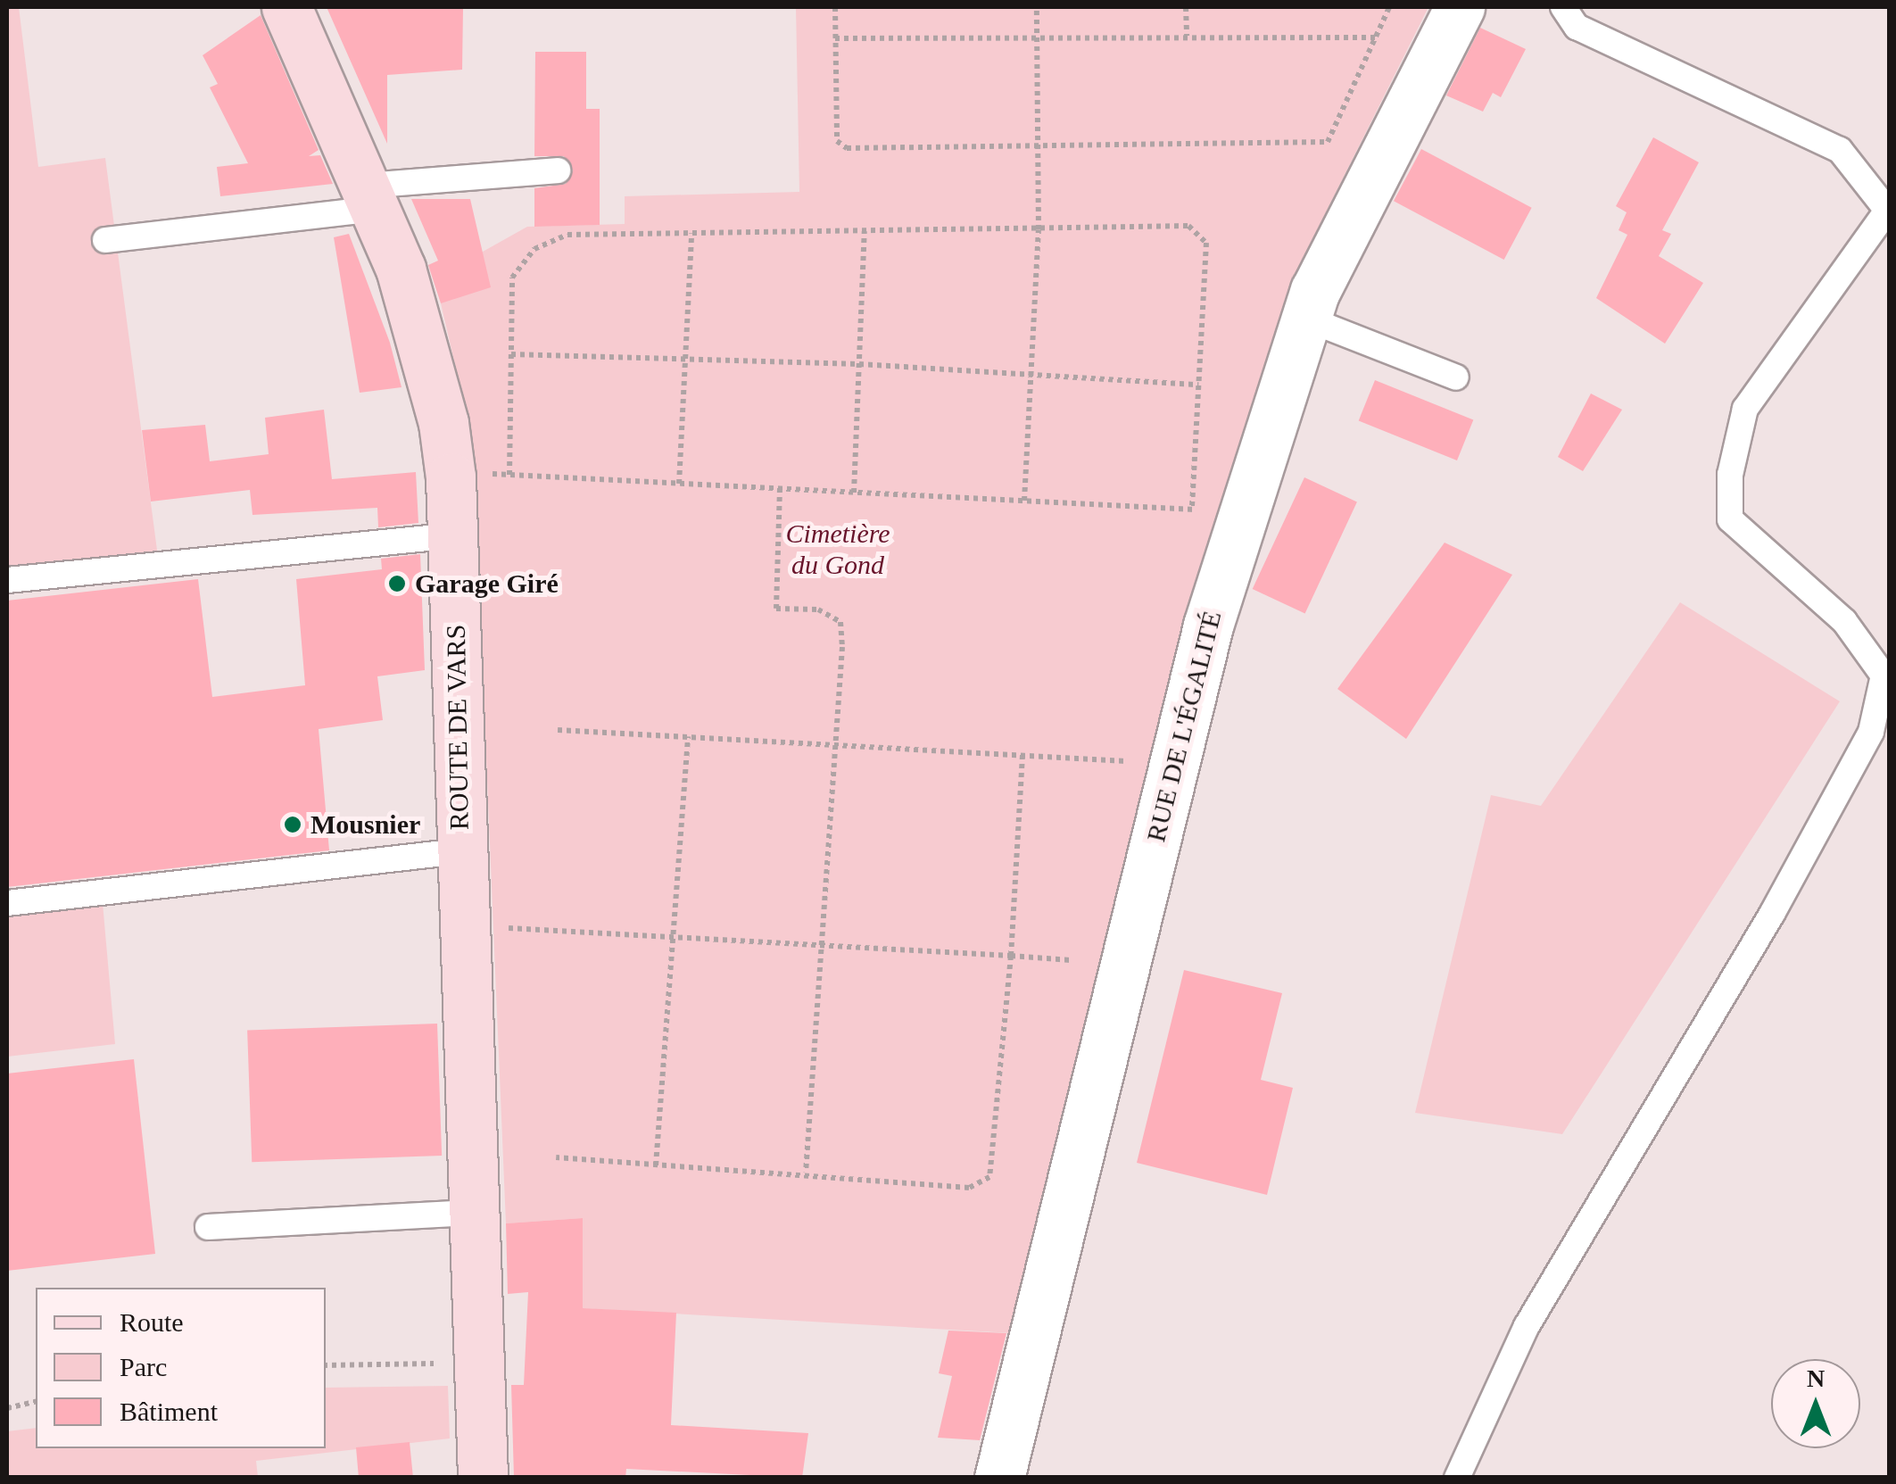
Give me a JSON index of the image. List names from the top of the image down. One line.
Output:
{"streets":{"main road":["ROUTE DE VARS"],"street":["RUE DE L'ÉGALITÉ"]},"parks":["Cimetière du Gond"],"places":["Garage Giré","Mousnier"],"legend":["Route","Parc","Bâtiment"],"north":"top"}
